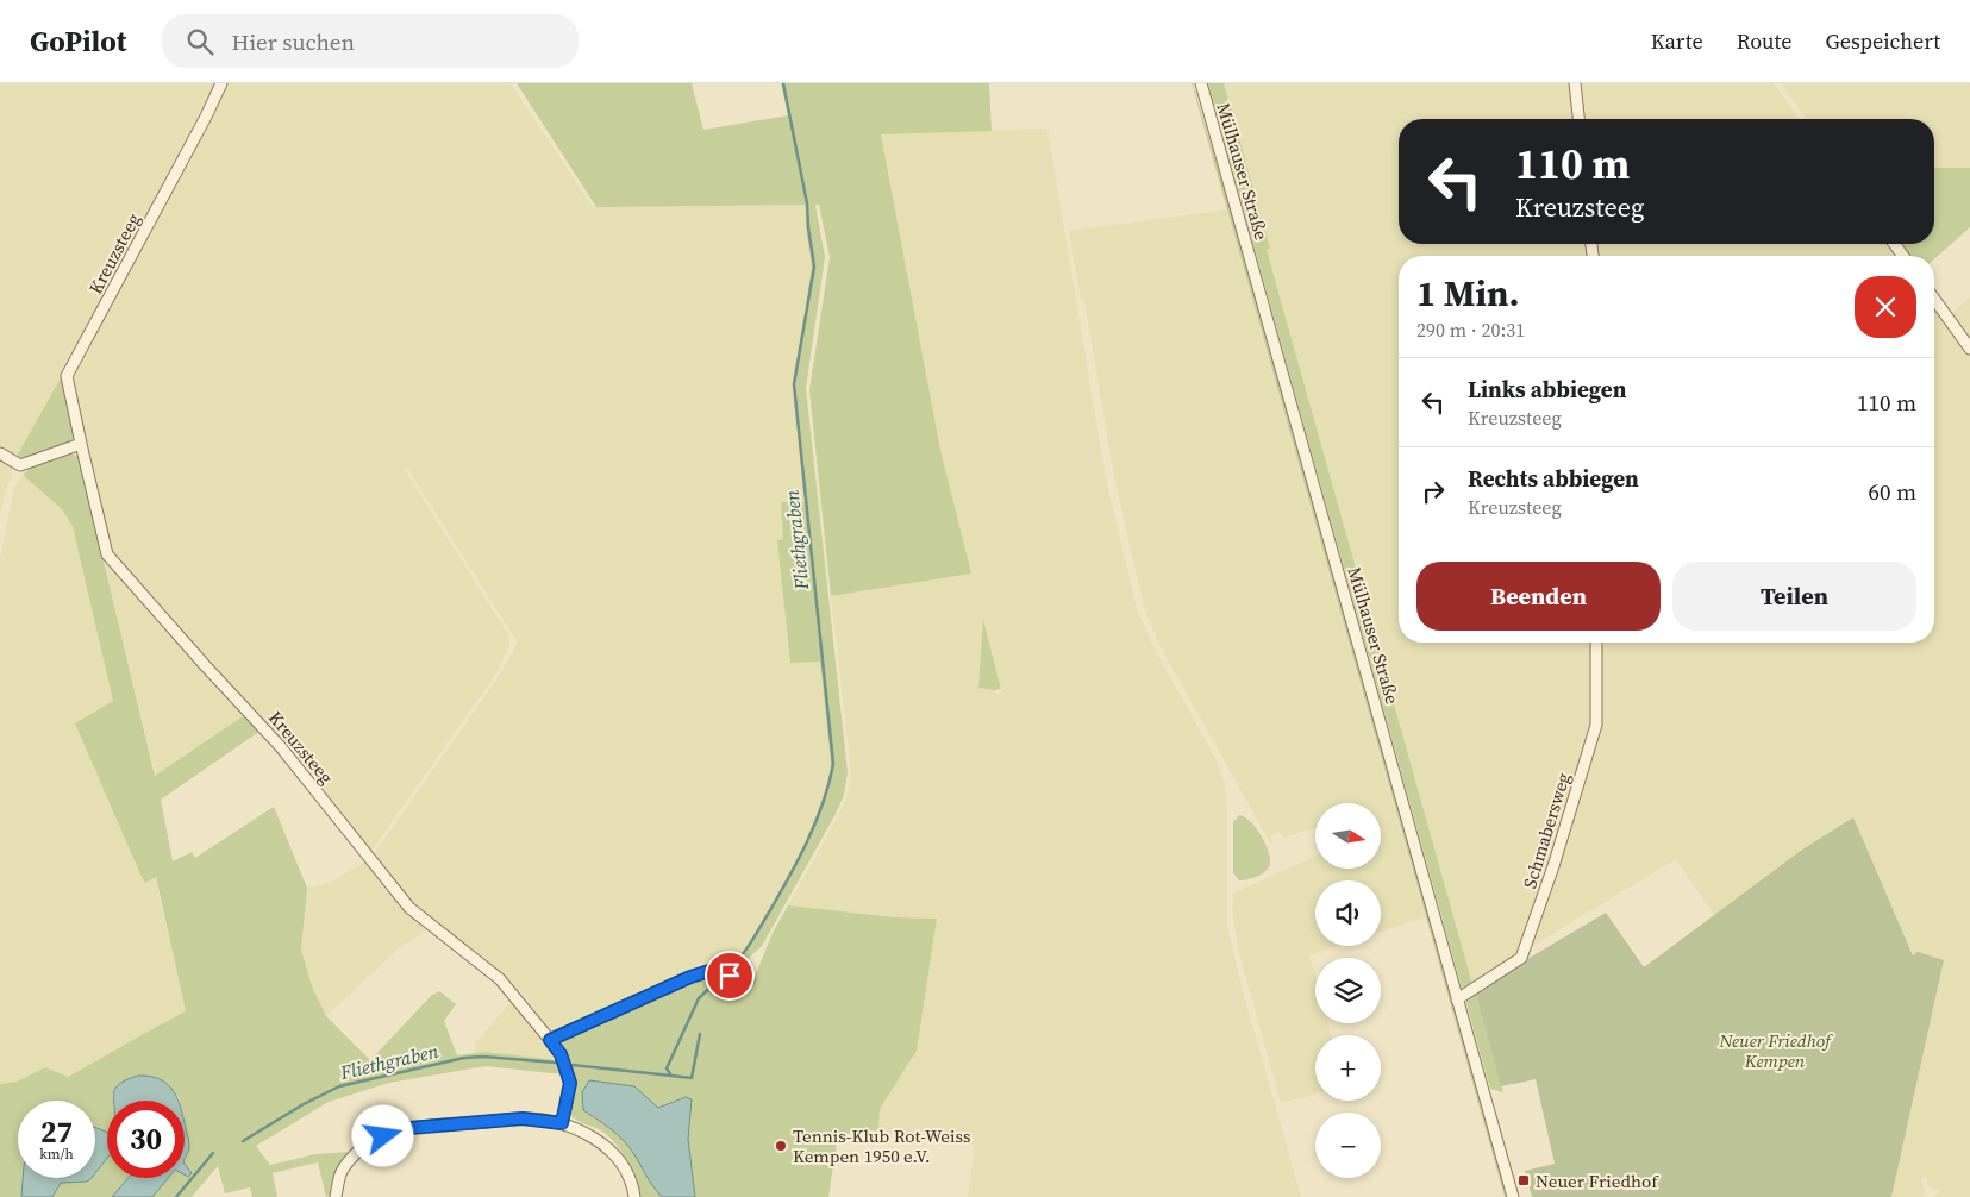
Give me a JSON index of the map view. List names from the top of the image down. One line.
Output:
{"streets":{"street":["Mülhauser Straße","Kreuzsteeg","Schmabersweg"]},"crossings":[["Mülhauser Straße","Schmabersweg"]],"water":["Fliethgraben"],"parks":["Neuer Friedhof Kempen"],"places":{"other":["Tennis-Klub Rot-Weiss Kempen 1950 e.V."],"transit":["Neuer Friedhof"]},"north":"right","page":{"header":"GoPilot","search":"Hier suchen","nav":["Karte","Route","Gespeichert"],"turn":["110 m","Kreuzsteeg"],"heading":["1 Min.","290 m · 20:31"],"list":[{"name":"Links abbiegen","note":"Kreuzsteeg","value":"110 m"},{"name":"Rechts abbiegen","note":"Kreuzsteeg","value":"60 m"}],"buttons":["Beenden","Teilen"],"map_buttons":["+","−"],"speed":"27 km/h","limit":"30"}}
